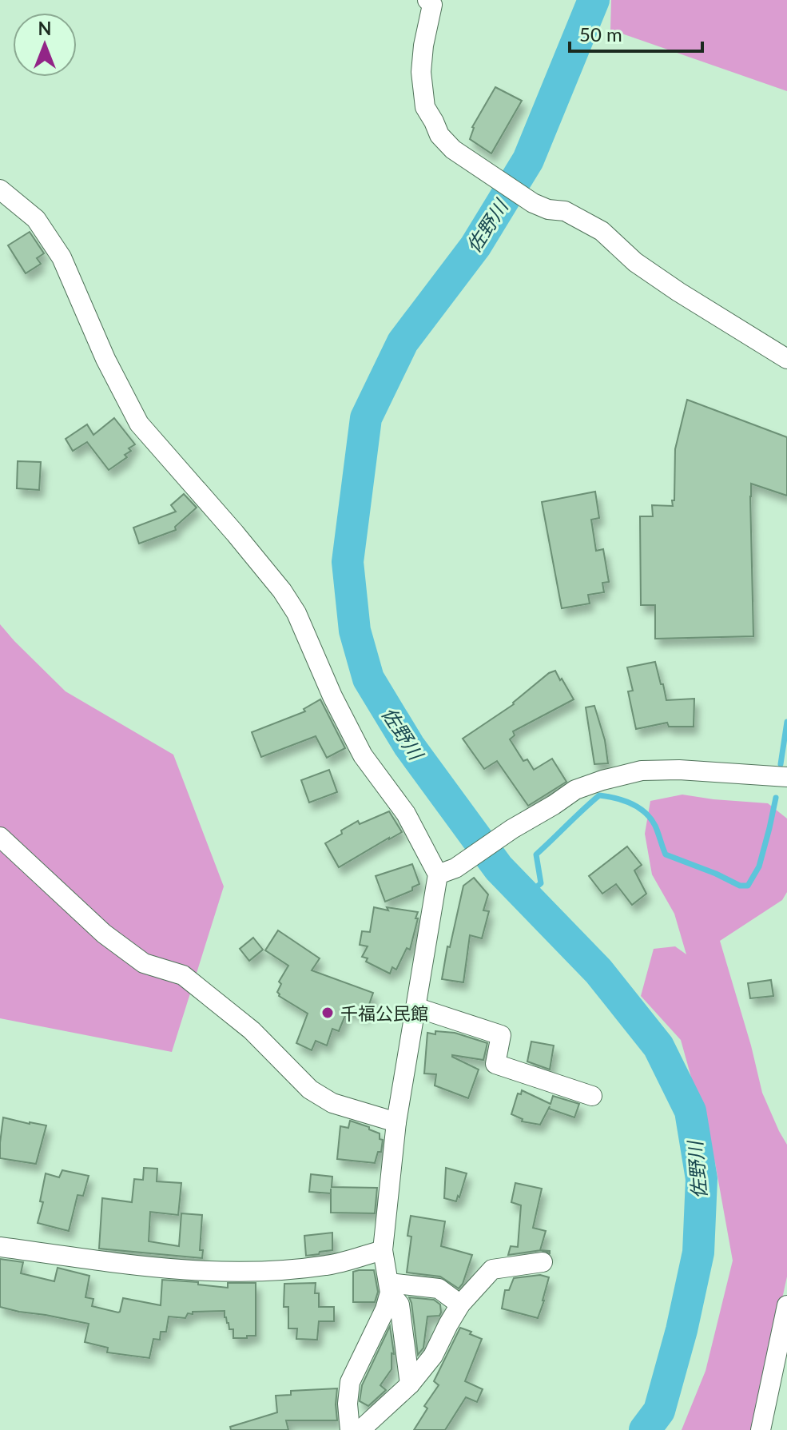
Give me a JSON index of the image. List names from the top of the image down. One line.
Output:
{"water":["佐野川"],"places":["千福公民館"],"scale_bar":"50 m","north":"top"}
